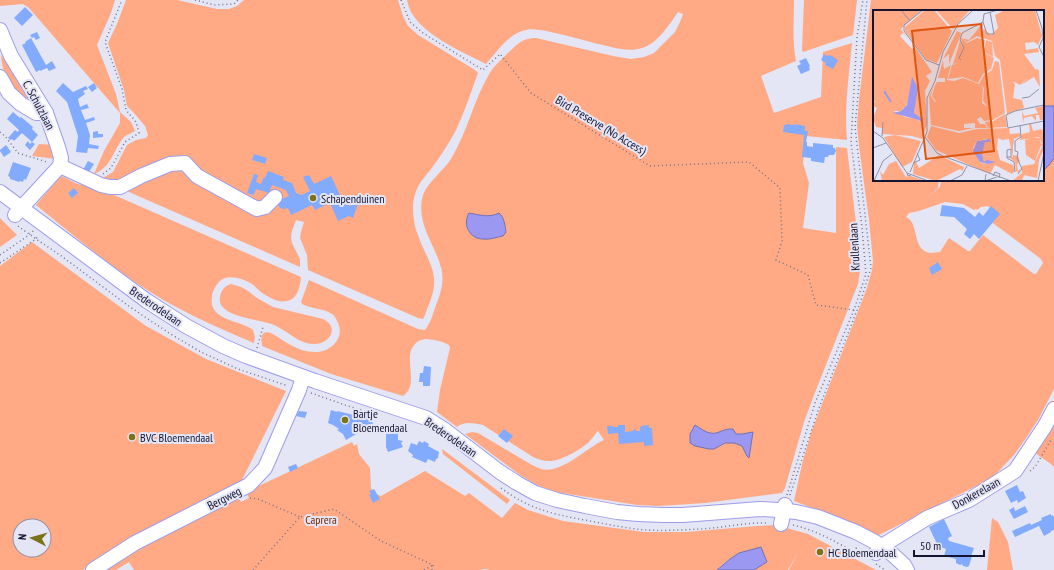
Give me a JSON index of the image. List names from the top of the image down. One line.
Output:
{"streets":{"street":["C. Schulzlaan","Brederodelaan","Donkerelaan","Bergweg"],"path":["Bird Preserve (No Access)","Krullenlaan"]},"crossings":[["Bird Preserve (No Access)","Krullenlaan"],["Krullenlaan","Brederodelaan"],["Brederodelaan","Donkerelaan"],["Brederodelaan","Bergweg"]],"parks":["Caprera"],"places":["Schapenduinen","Bartje Bloemendaal","BVC Bloemendaal","HC Bloemendaal"],"scale_bar":"50 m","north":"left"}
